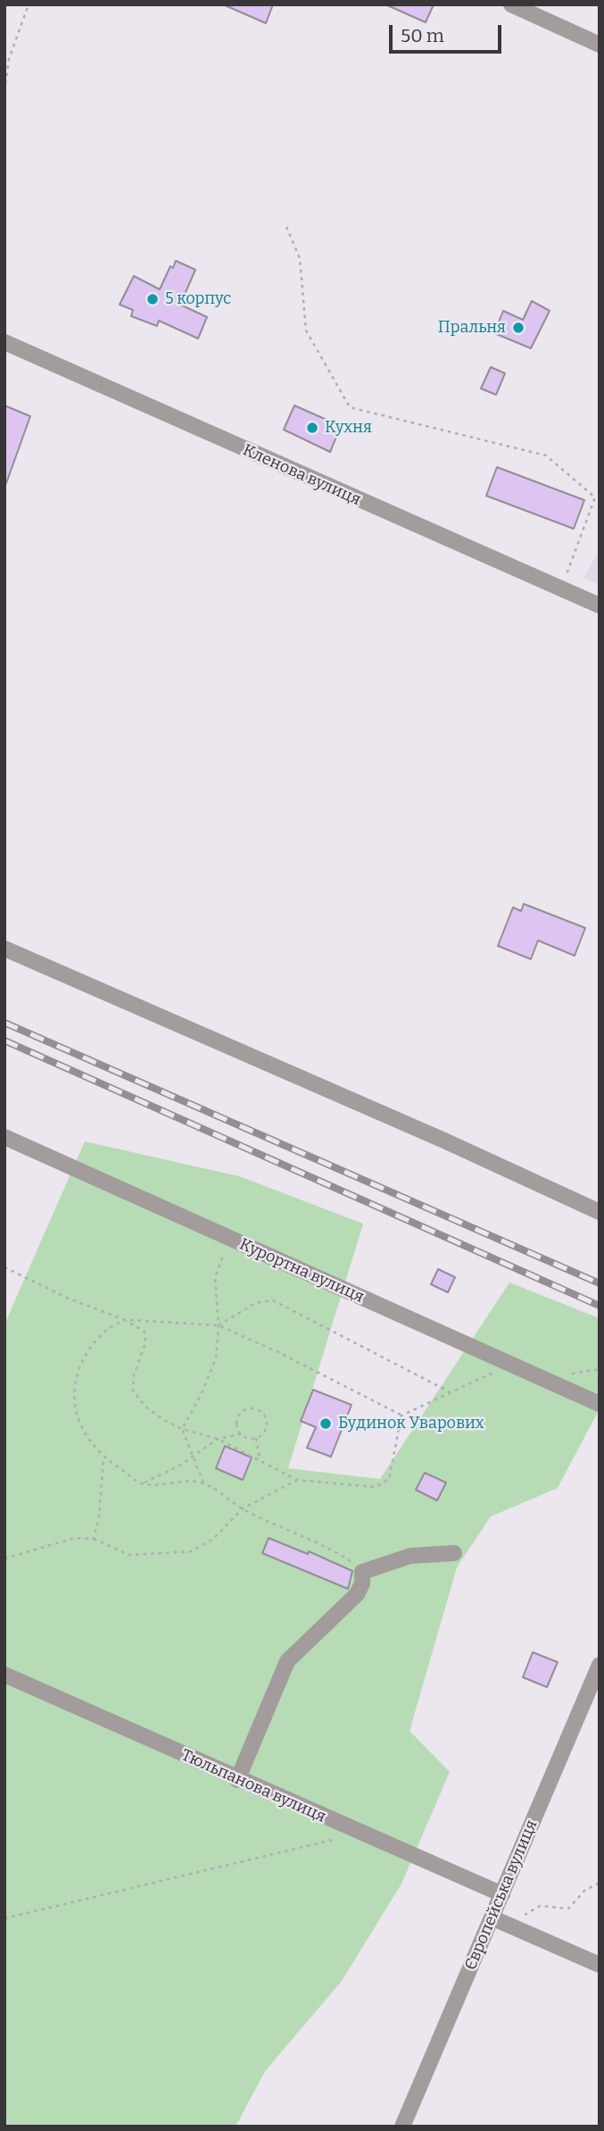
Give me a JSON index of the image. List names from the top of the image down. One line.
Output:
{"streets":{"street":["Кленова вулиця","Курортна вулиця","Тюльпанова вулиця","Європейська вулиця"]},"crossings":[["Тюльпанова вулиця","Європейська вулиця"]],"places":["5 корпус","Пральня","Кухня","Будинок Уварових"],"scale_bar":"50 m"}
